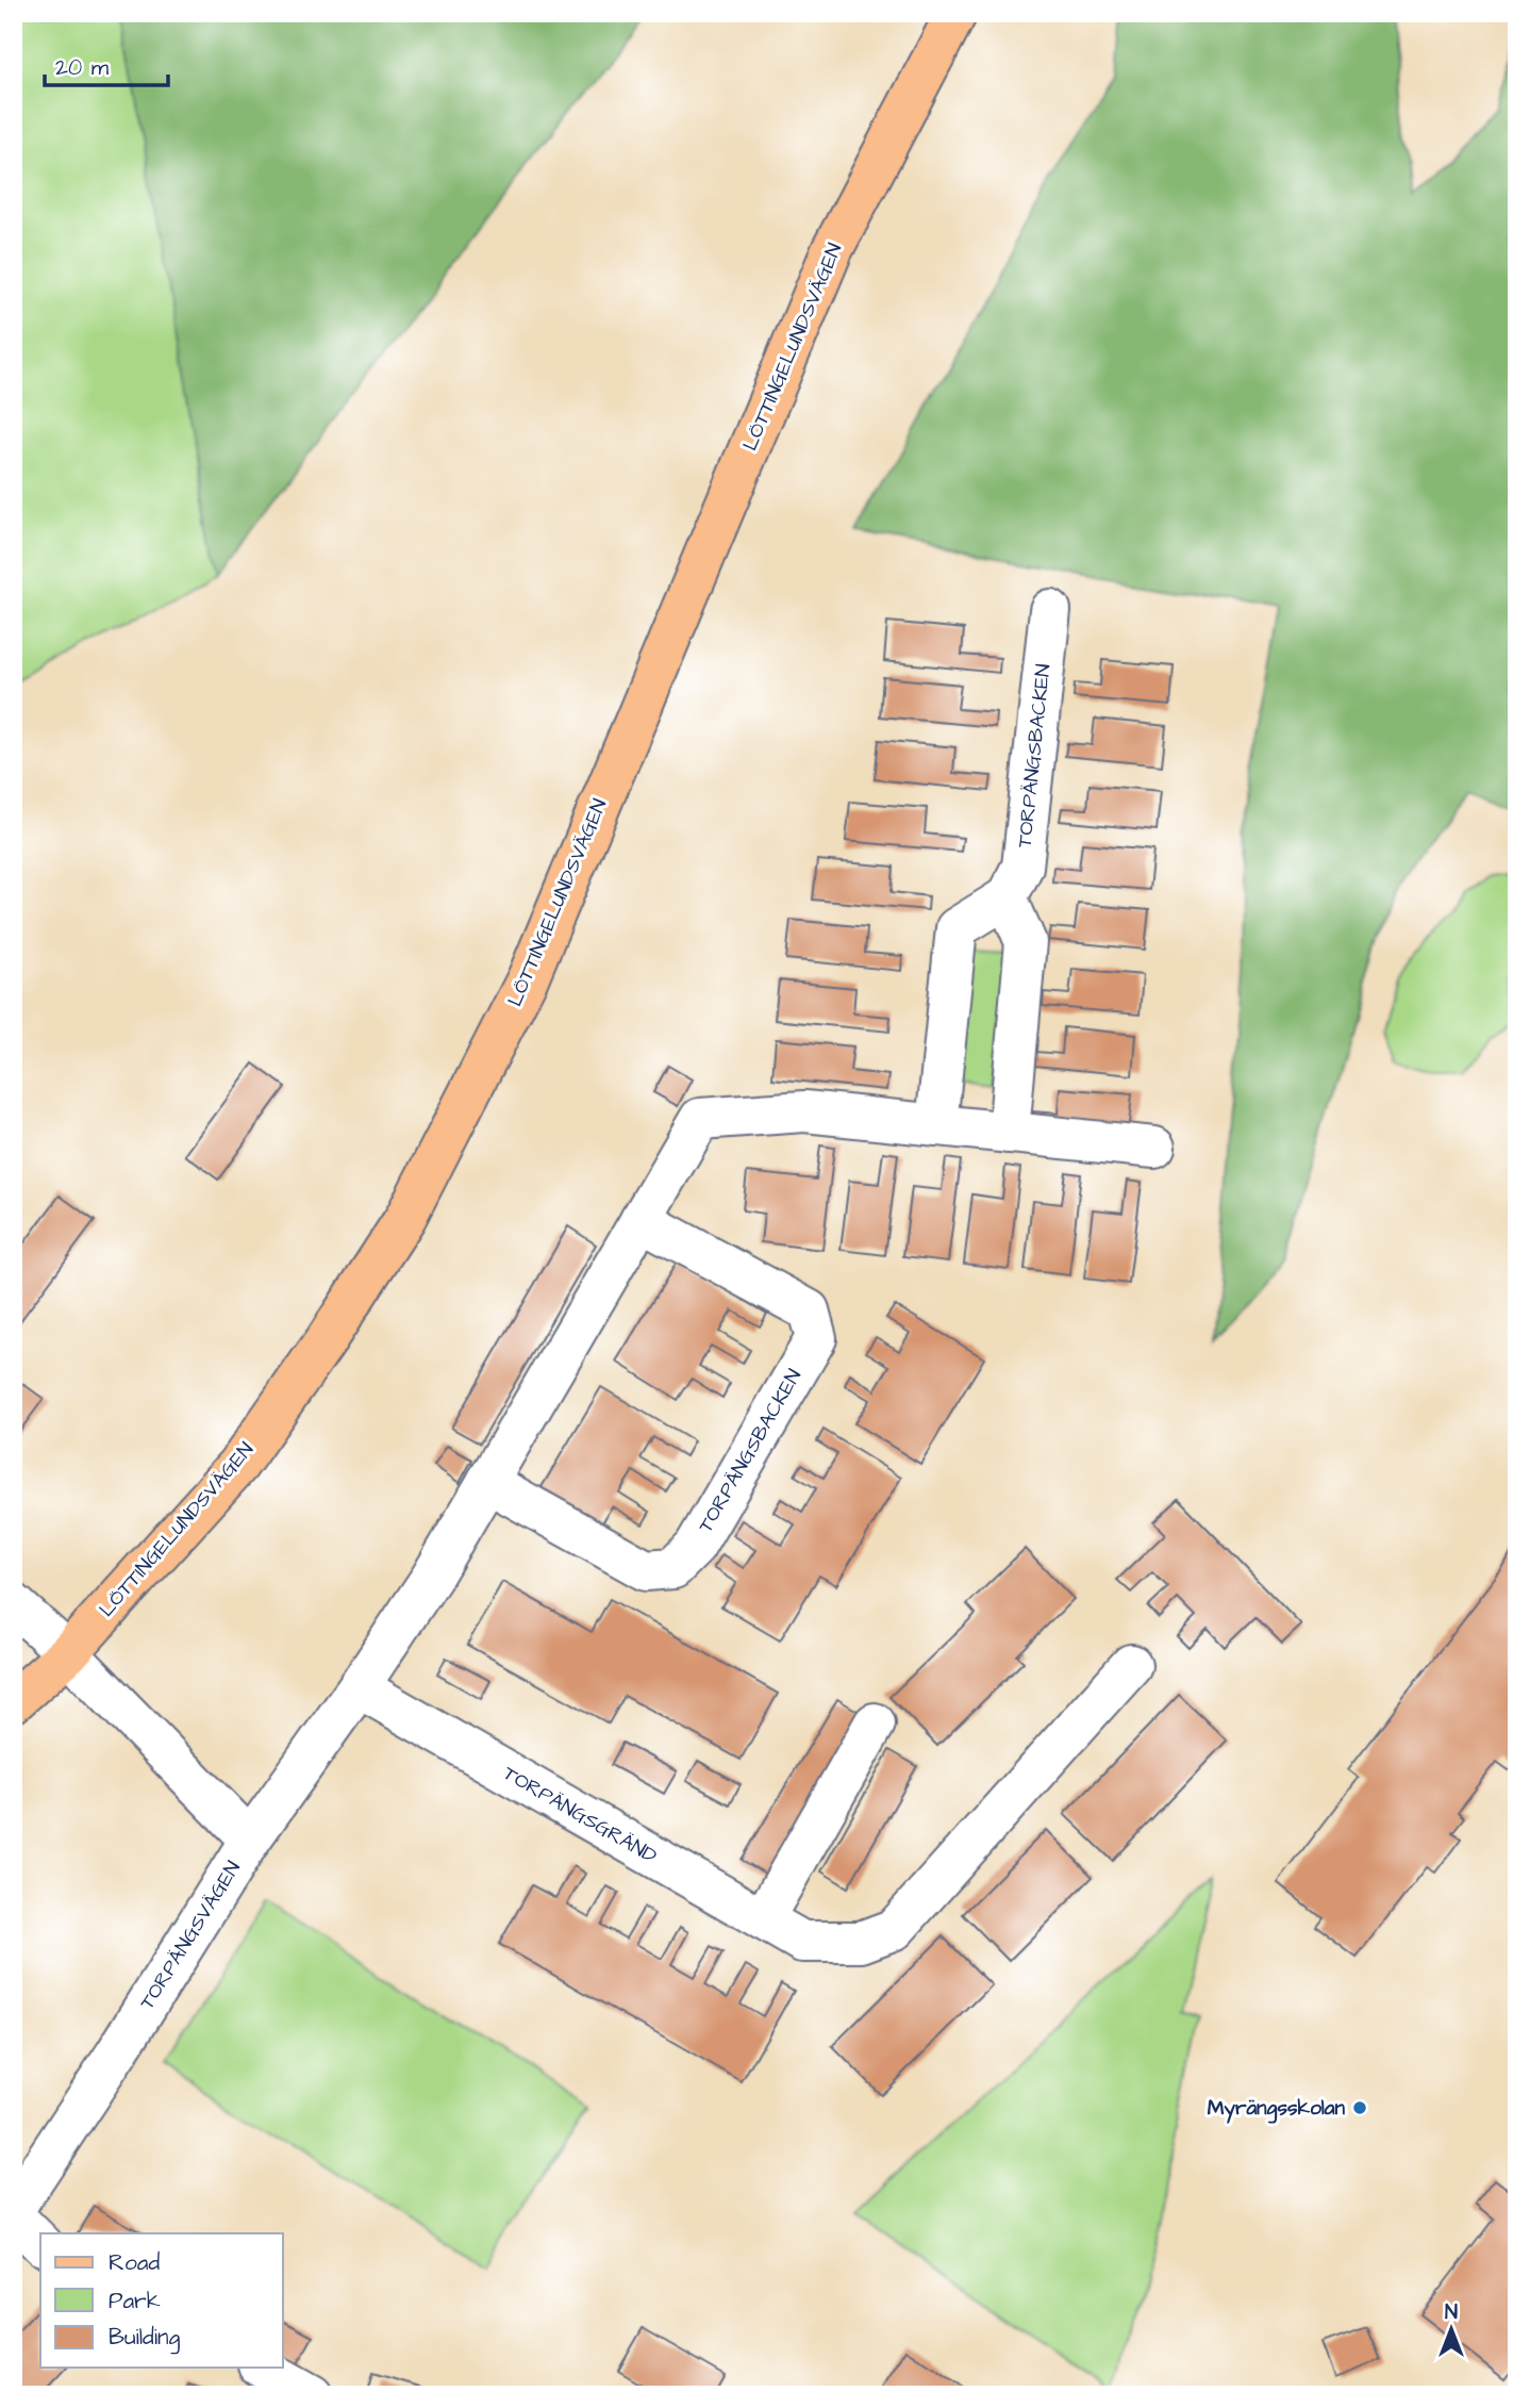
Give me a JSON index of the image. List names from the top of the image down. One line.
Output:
{"streets":{"main road":["LÖTTINGELUNDSVÄGEN"],"street":["TORPÄNGSBACKEN","TORPÄNGSGRÄND","TORPÄNGSVÄGEN"]},"crossings":[["LÖTTINGELUNDSVÄGEN","TORPÄNGSVÄGEN"]],"places":["Myrängsskolan"],"legend":["Road","Park","Building"],"scale_bar":"20 m","north":"top"}
